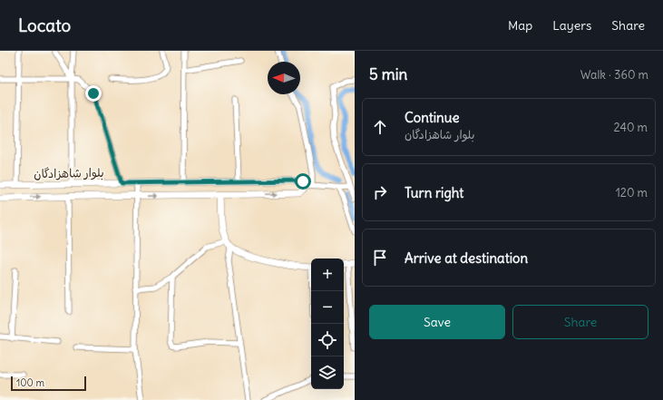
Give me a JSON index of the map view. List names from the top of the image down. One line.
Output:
{"streets":{"main road":["بلوار شاهزادگان"]},"scale_bar":"100 m","north":"left","page":{"header":"Locato","nav":["Map","Layers","Share"],"heading":["5 min","Walk · 360 m"],"list":[["Continue","بلوار شاهزادگان","240 m"],["Turn right","120 m"],"Arrive at destination"],"map_buttons":["+","−"],"buttons":["Save","Share"],"scale":"100 m"}}
